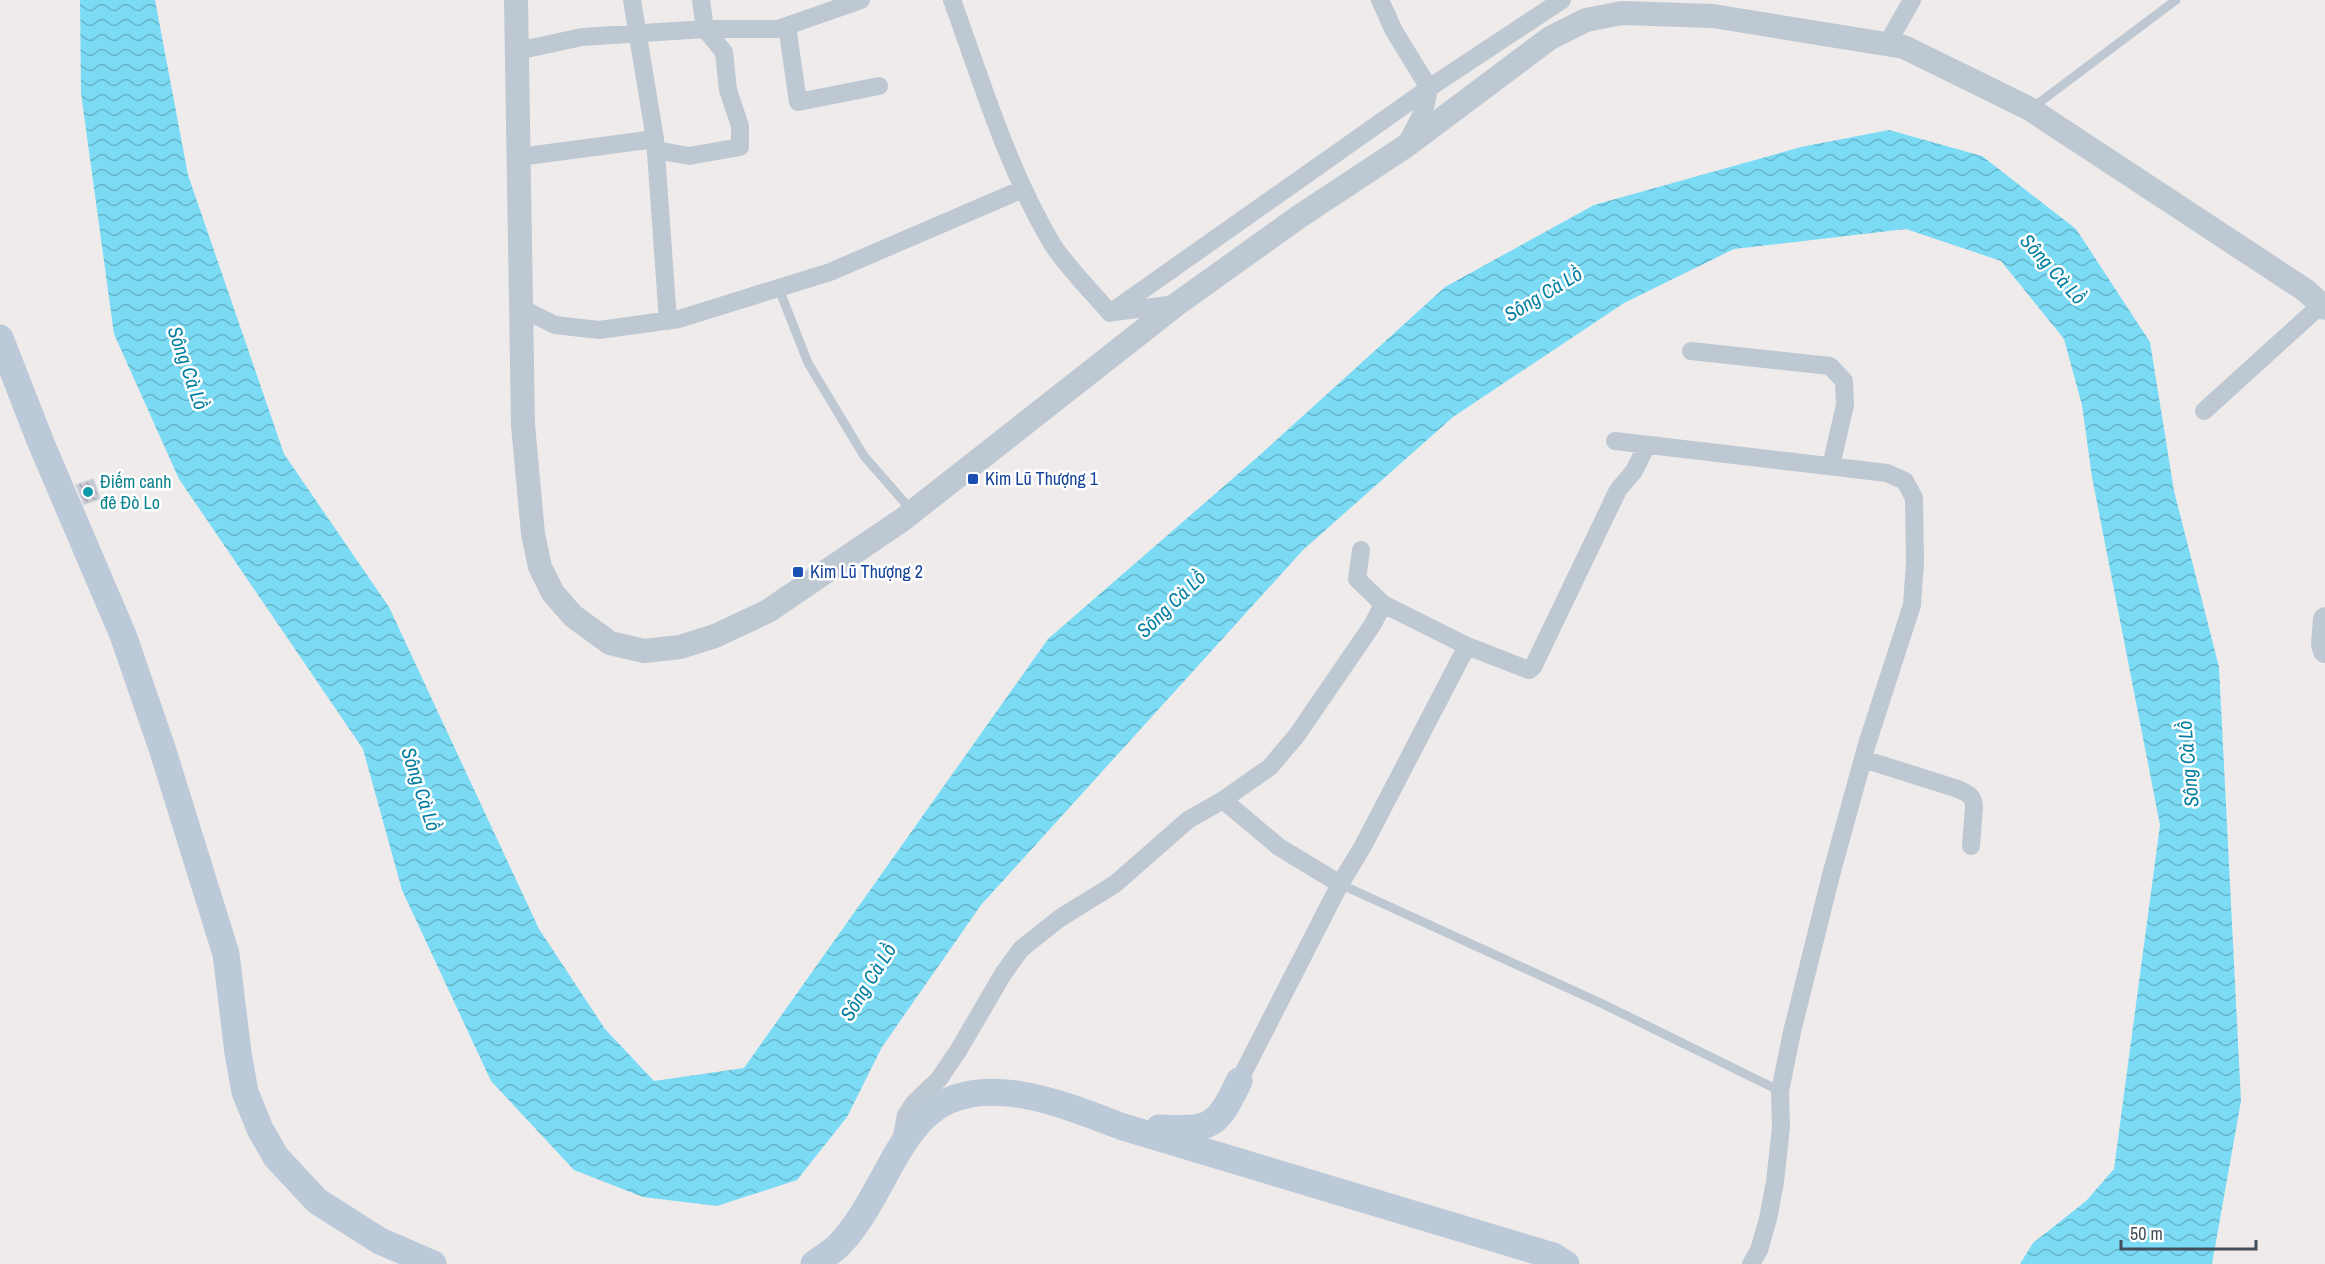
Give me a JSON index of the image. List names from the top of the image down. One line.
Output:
{"water":["Sông Cà Lồ"],"places":{"transit":["Kim Lũ Thượng 1","Kim Lũ Thượng 2"],"other":["Điếm canh đê Đò Lo"]},"scale_bar":"50 m"}
